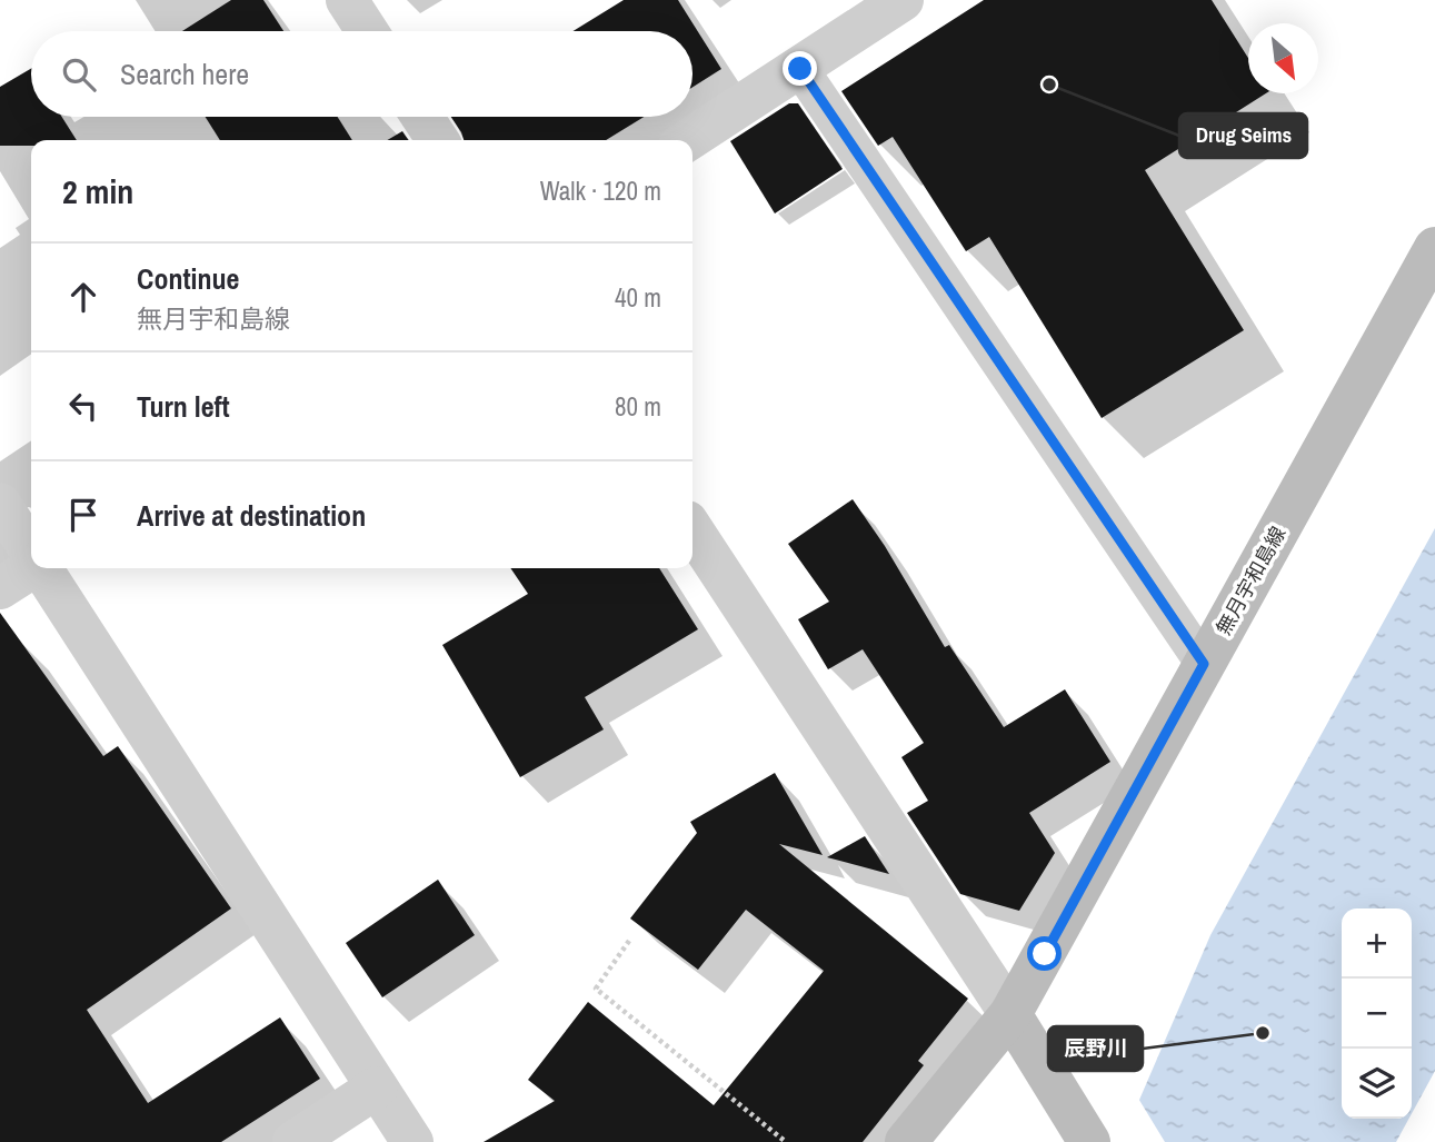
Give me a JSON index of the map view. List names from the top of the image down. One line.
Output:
{"streets":{"main road":["無月宇和島線"]},"places":["Drug Seims","辰野川"],"north":"bottom right","page":{"search":"Search here","heading":["2 min","Walk · 120 m"],"list":[["Continue","無月宇和島線","40 m"],["Turn left","80 m"],"Arrive at destination"],"map_buttons":["+","−"]}}
